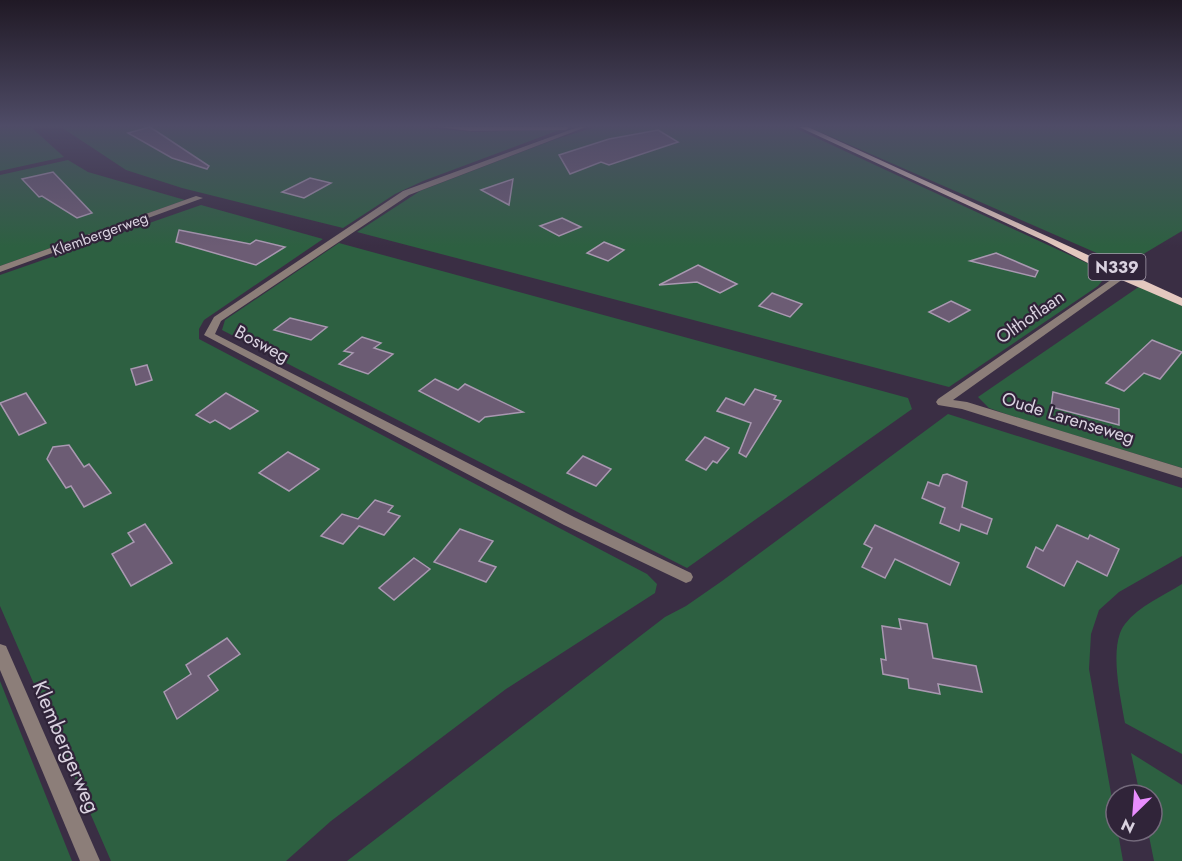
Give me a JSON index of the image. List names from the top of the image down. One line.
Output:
{"streets":{"main road":["N339"],"street":["Klembergerweg","Olthoflaan","Bosweg","Oude Larenseweg"]},"crossings":[["N339","Olthoflaan"],["Olthoflaan","Oude Larenseweg"]],"north":"bottom left"}
